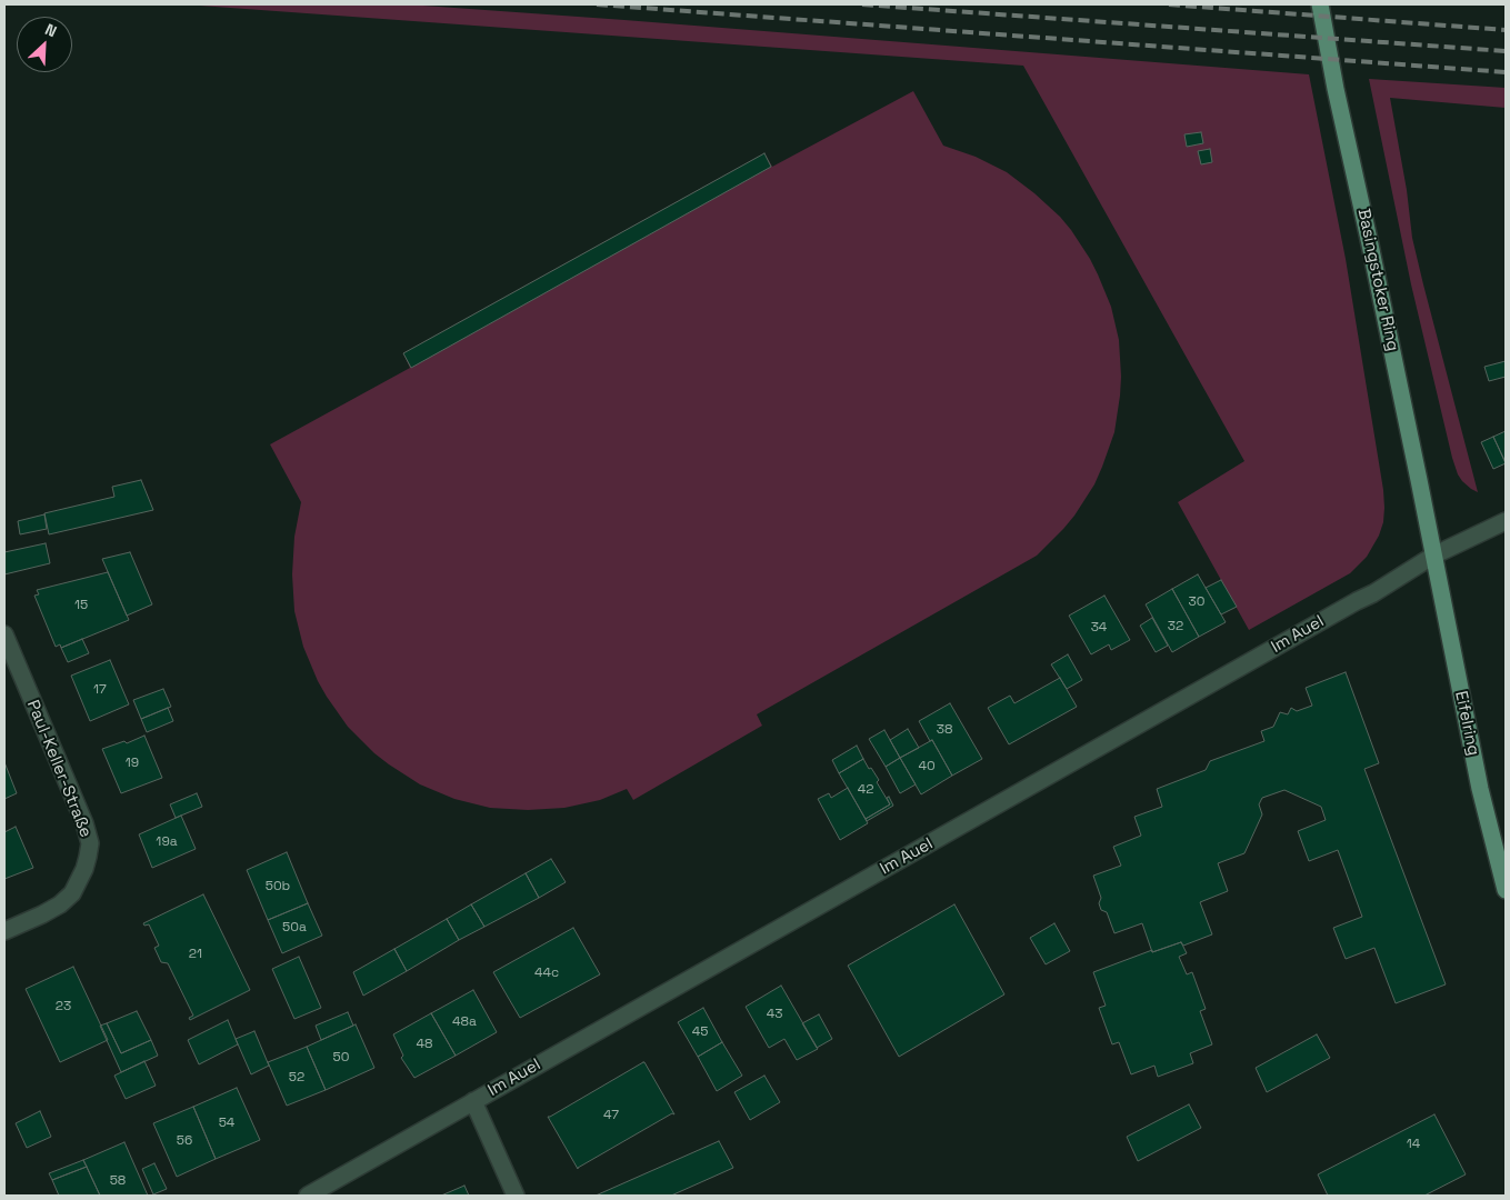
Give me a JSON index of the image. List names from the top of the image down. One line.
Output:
{"streets":{"main road":["Basingstoker Ring","Eifelring"],"street":["Im Auel","Paul-Keller-Straße"]},"crossings":[["Basingstoker Ring","Im Auel"],["Basingstoker Ring","Eifelring"],["Im Auel","Eifelring"]],"house_numbers":["30","15","32","34","17","38","19","40","42","19a","50b","50a","21","44c","23","43","48a","45","48","50","52","47","54","56","14","58"],"north":"top right"}
